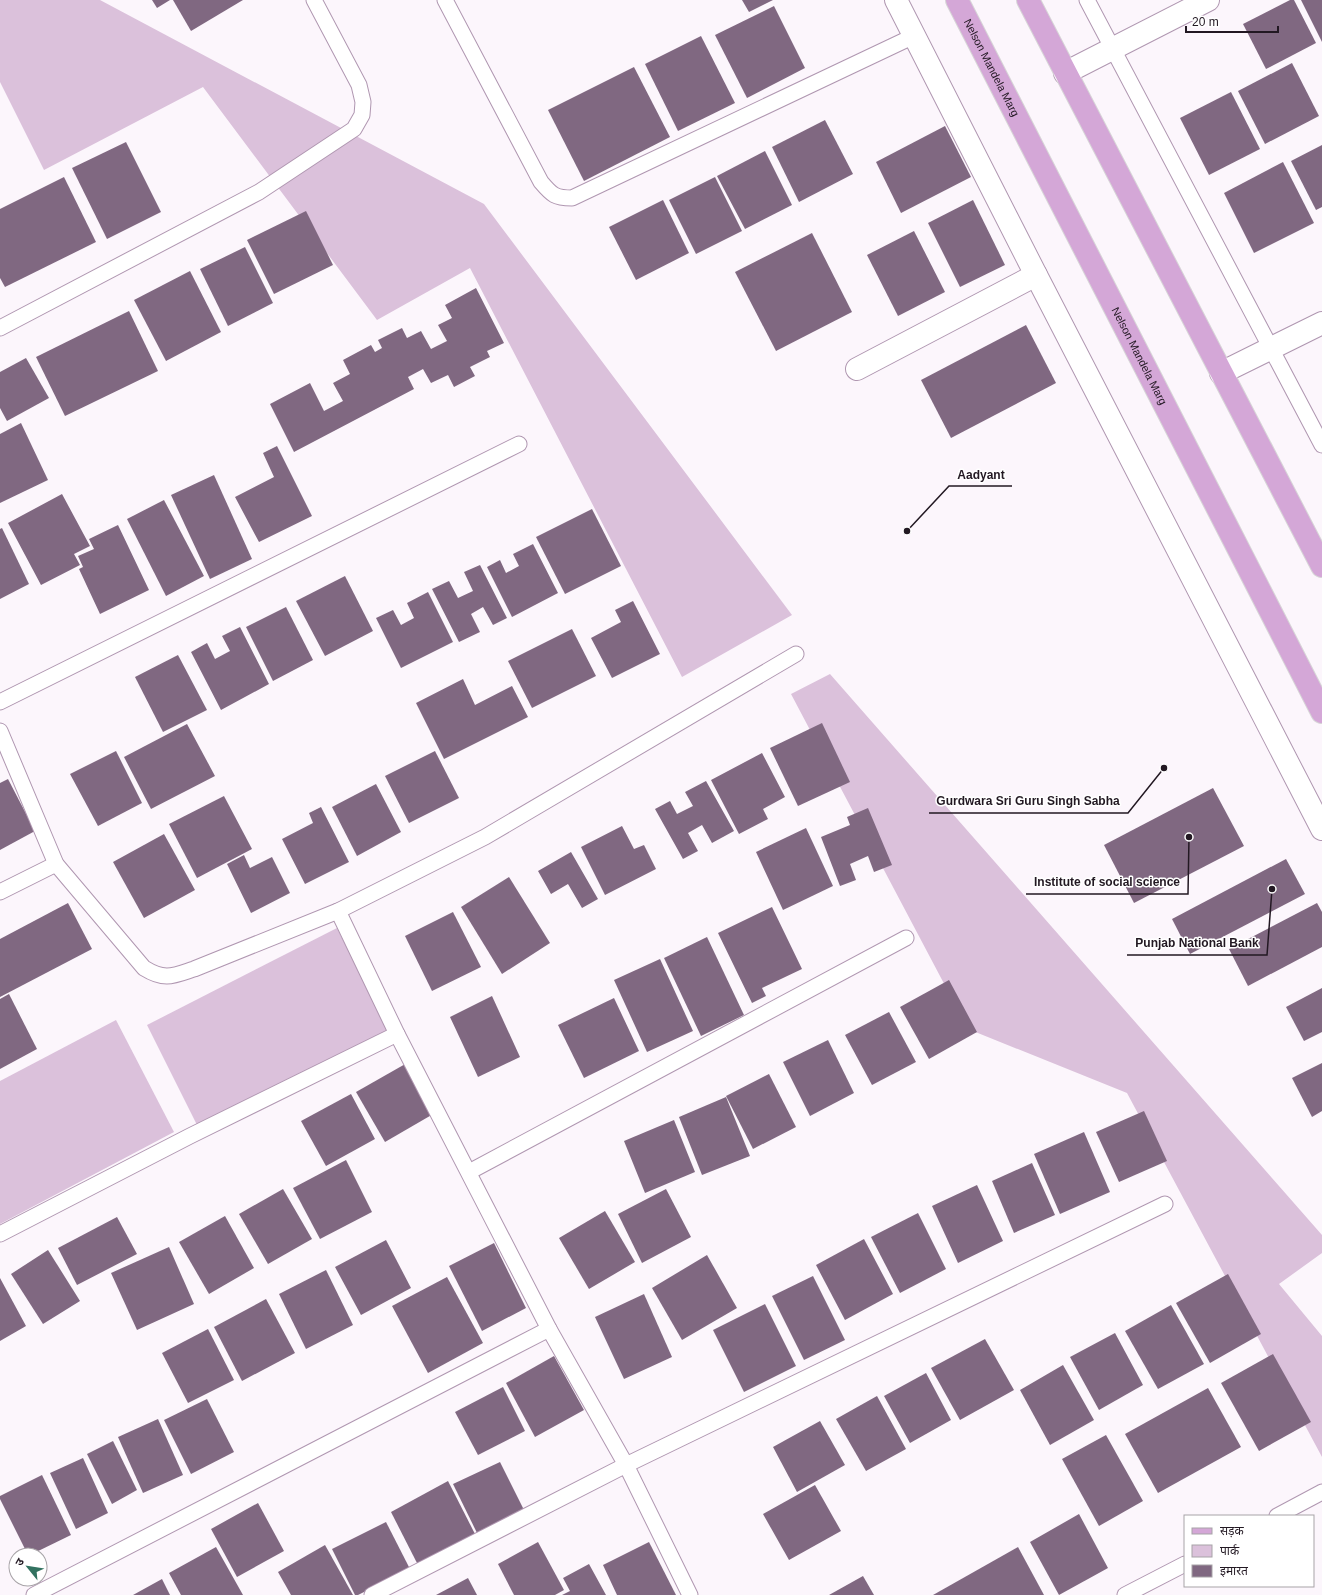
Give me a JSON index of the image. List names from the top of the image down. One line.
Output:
{"streets":{"main road":["Nelson Mandela Marg"]},"places":["Aadyant","Gurdwara Sri Guru Singh Sabha","Institute of social science","Punjab National Bank"],"legend":["सड़क","पार्क","इमारत"],"scale_bar":"20 m","north":"top left"}
